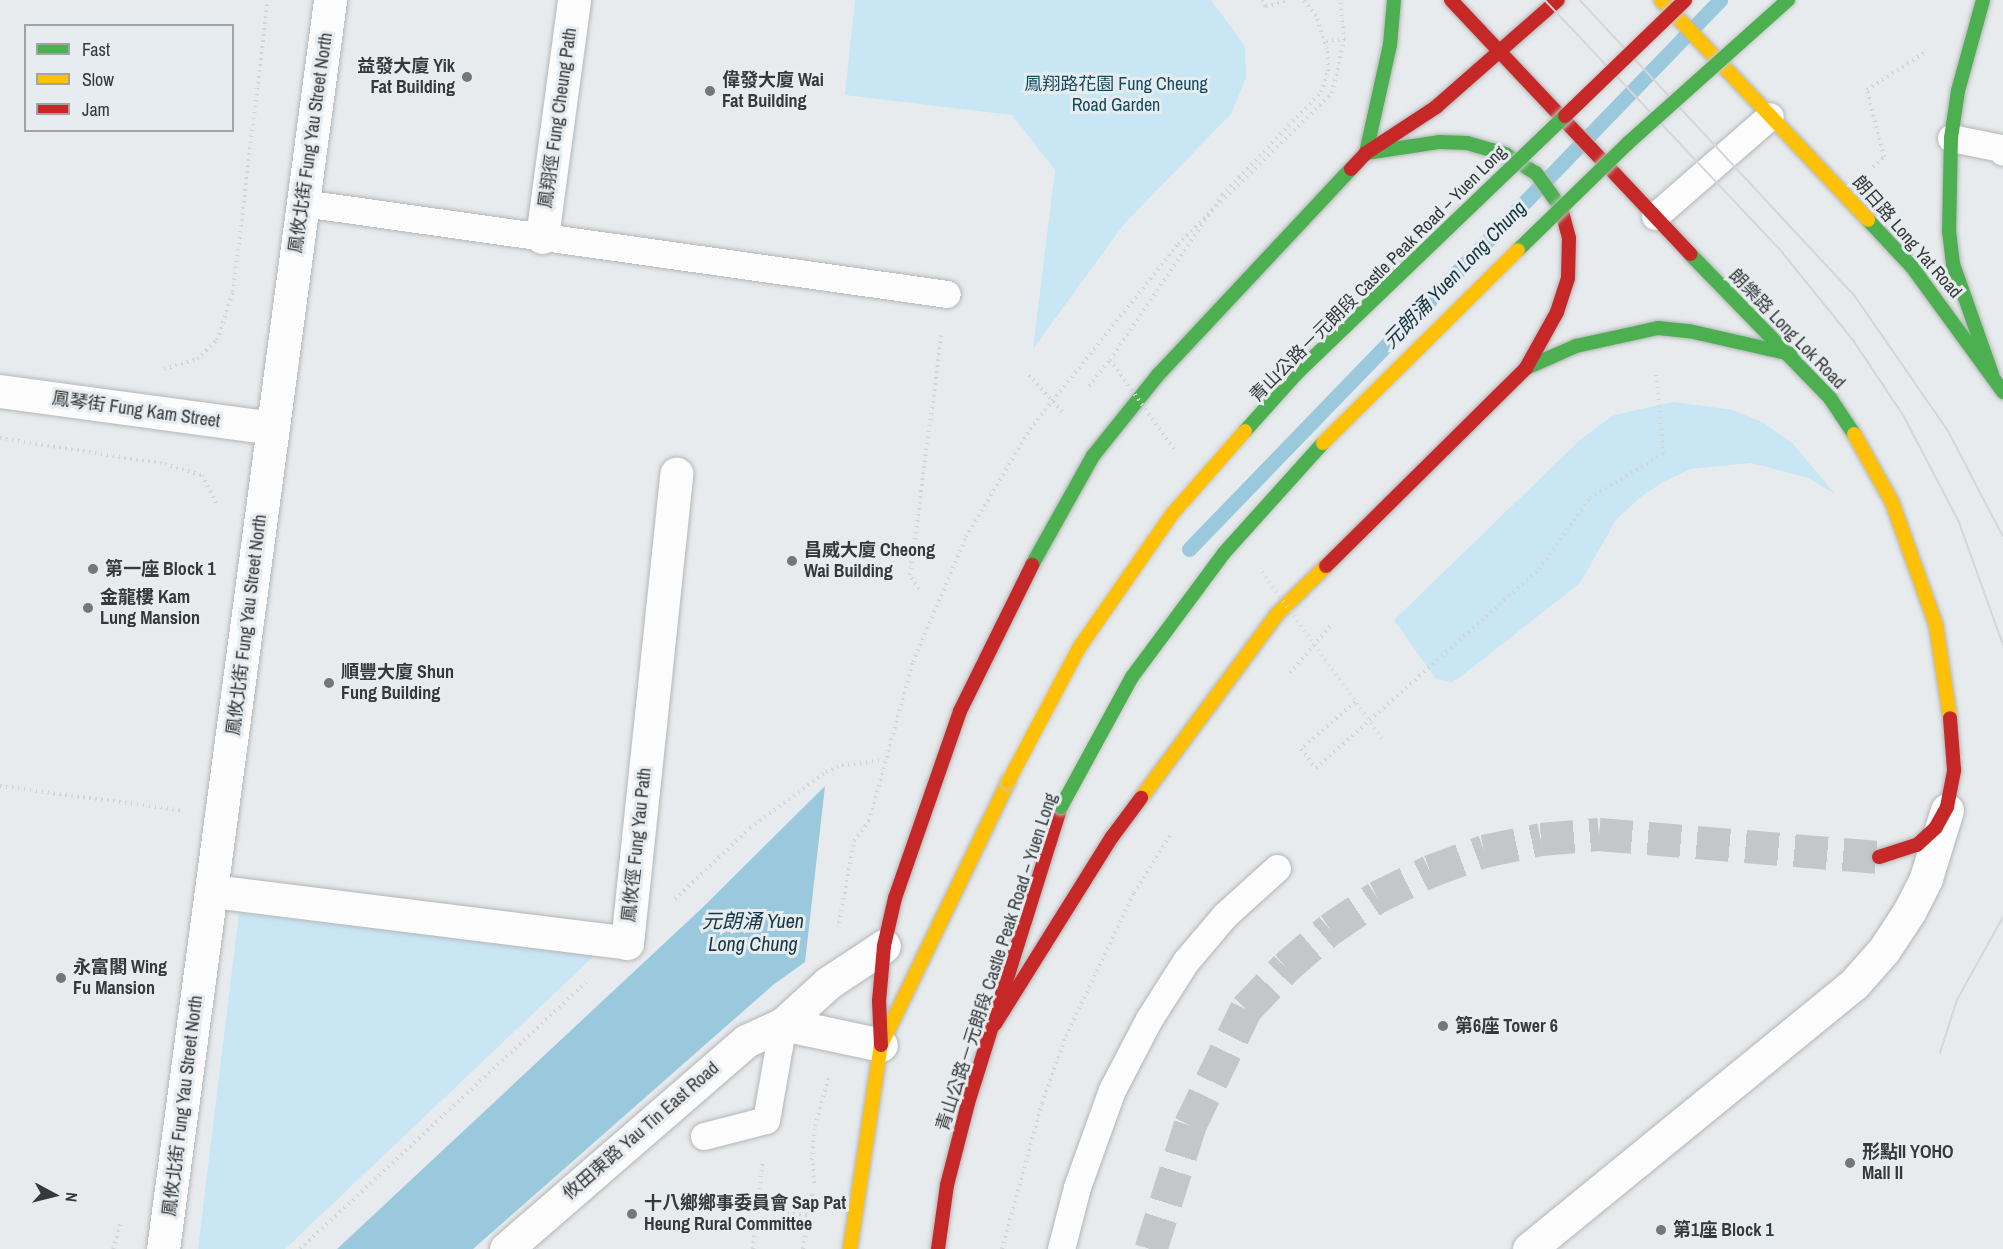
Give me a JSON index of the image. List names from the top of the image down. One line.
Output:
{"streets":{"main road":["朗日路 Long Yat Road","青山公路－元朗段 Castle Peak Road – Yuen Long","朗樂路 Long Lok Road"],"street":["鳳翔徑 Fung Cheung Path","鳳攸北街 Fung Yau Street North","鳳琴街 Fung Kam Street","鳳攸徑 Fung Yau Path","攸田東路 Yau Tin East Road"]},"crossings":[["鳳攸北街 Fung Yau Street North","鳳琴街 Fung Kam Street"],["鳳攸北街 Fung Yau Street North","鳳攸徑 Fung Yau Path"],["青山公路－元朗段 Castle Peak Road – Yuen Long","攸田東路 Yau Tin East Road"]],"water":["元朗涌 Yuen Long Chung"],"parks":["鳳翔路花園 Fung Cheung Road Garden"],"places":["益發大廈 Yik Fat Building","偉發大廈 Wai Fat Building","昌威大廈 Cheong Wai Building","第一座 Block 1","金龍樓 Kam Lung Mansion","順豐大廈 Shun Fung Building","永富閣 Wing Fu Mansion","第6座 Tower 6","形點II YOHO Mall II","十八鄉鄉事委員會 Sap Pat Heung Rural Committee","第1座 Block 1"],"legend":["Fast","Slow","Jam"],"north":"right"}
